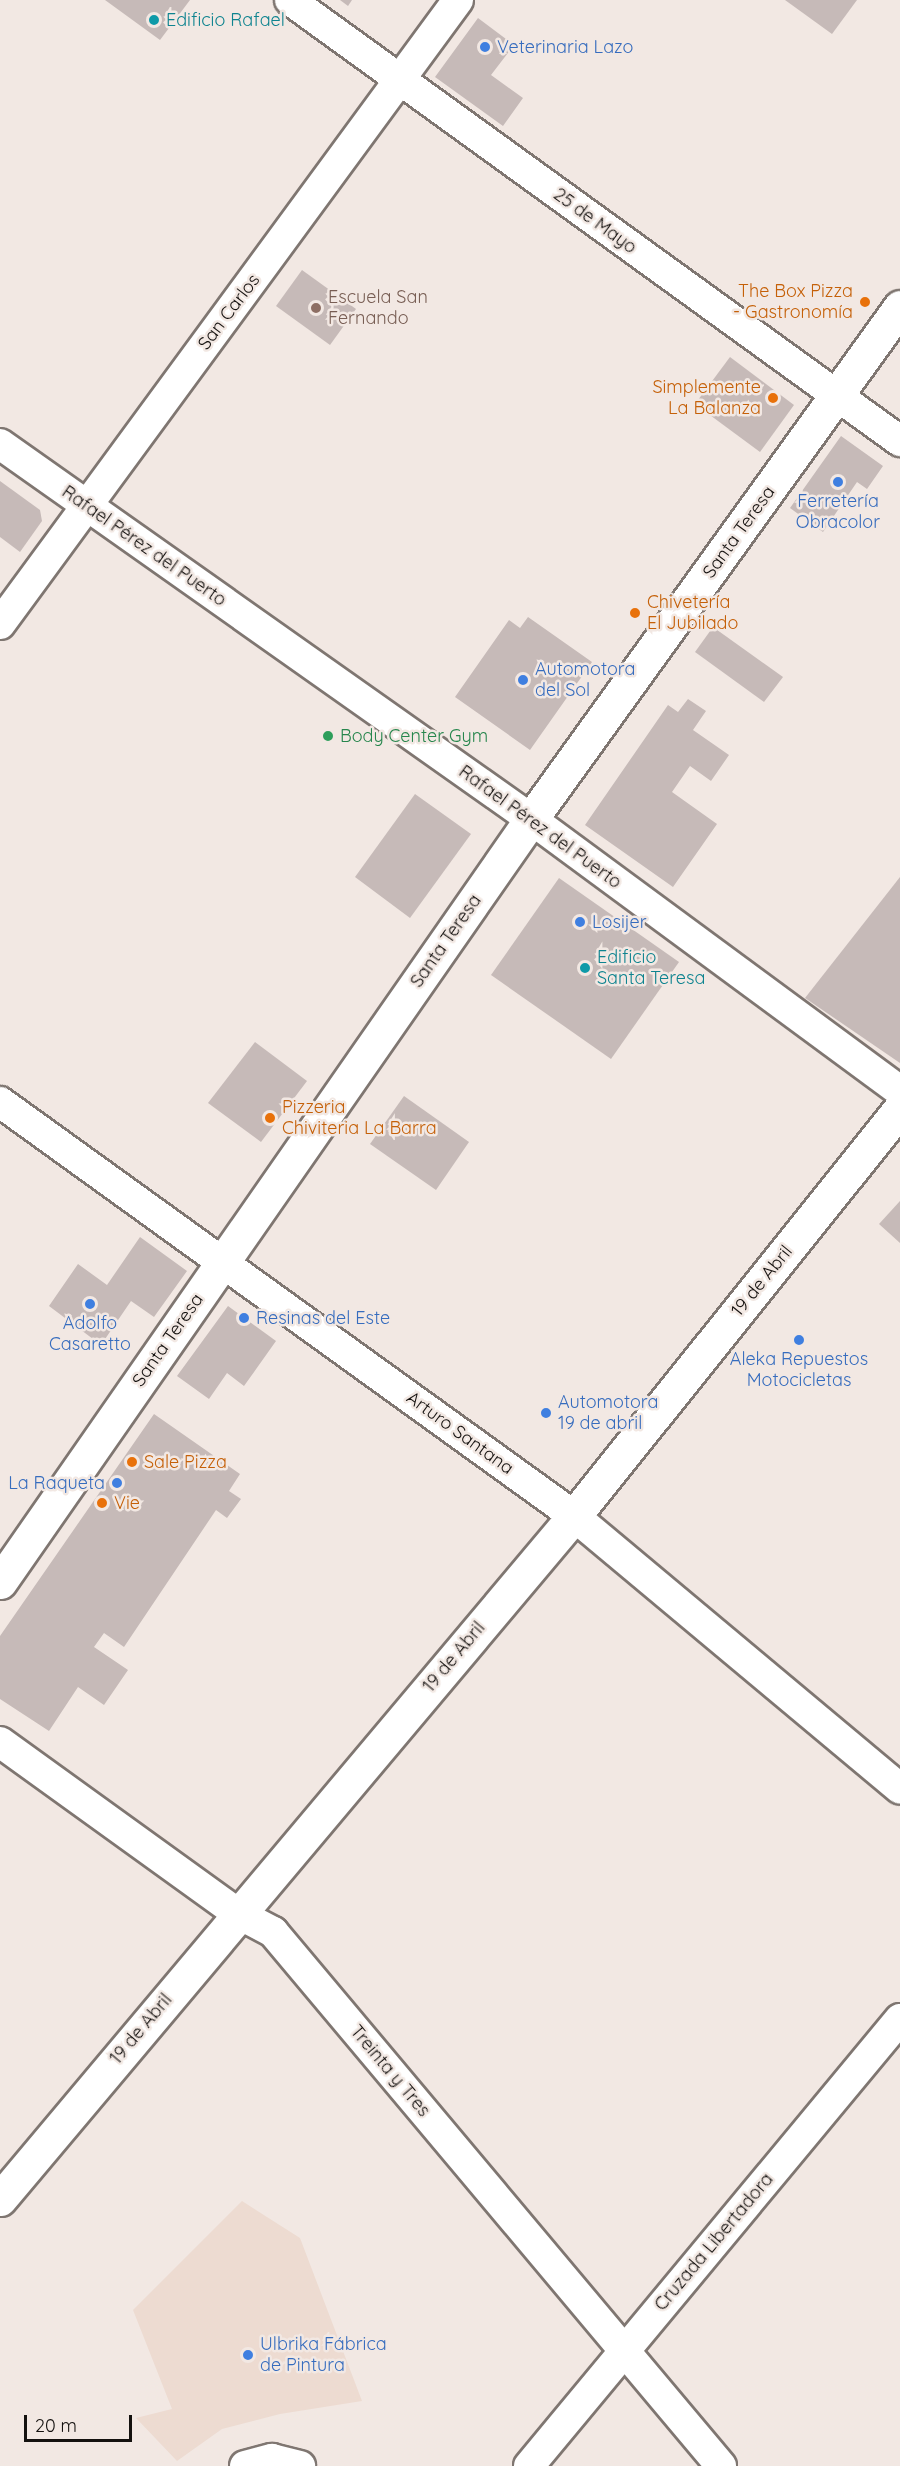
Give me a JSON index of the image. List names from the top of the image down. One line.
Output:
{"streets":{"street":["25 de Mayo","San Carlos","Santa Teresa","Rafael Pérez del Puerto","19 de Abril","Arturo Santana","Treinta y Tres","Cruzada Libertadora"]},"crossings":[["25 de Mayo","San Carlos"],["25 de Mayo","Santa Teresa"],["San Carlos","Rafael Pérez del Puerto"],["Santa Teresa","Rafael Pérez del Puerto"],["Santa Teresa","Arturo Santana"],["19 de Abril","Arturo Santana"],["19 de Abril","Treinta y Tres"],["Treinta y Tres","Cruzada Libertadora"]],"places":["Edificio Rafael","Veterinaria Lazo","The Box Pizza - Gastronomía","Escuela San Fernando","Simplemente La Balanza","Ferretería Obracolor","Chivetería El Jubilado","Automotora del Sol","Body Center Gym","Losijer","Edificio Santa Teresa","Pizzeria Chiviteria La Barra","Adolfo Casaretto","Resinas del Este","Aleka Repuestos Motocicletas","Automotora 19 de abril","Sale Pizza","La Raqueta","Vie","Ulbrika Fábrica de Pintura"],"scale_bar":"20 m"}
